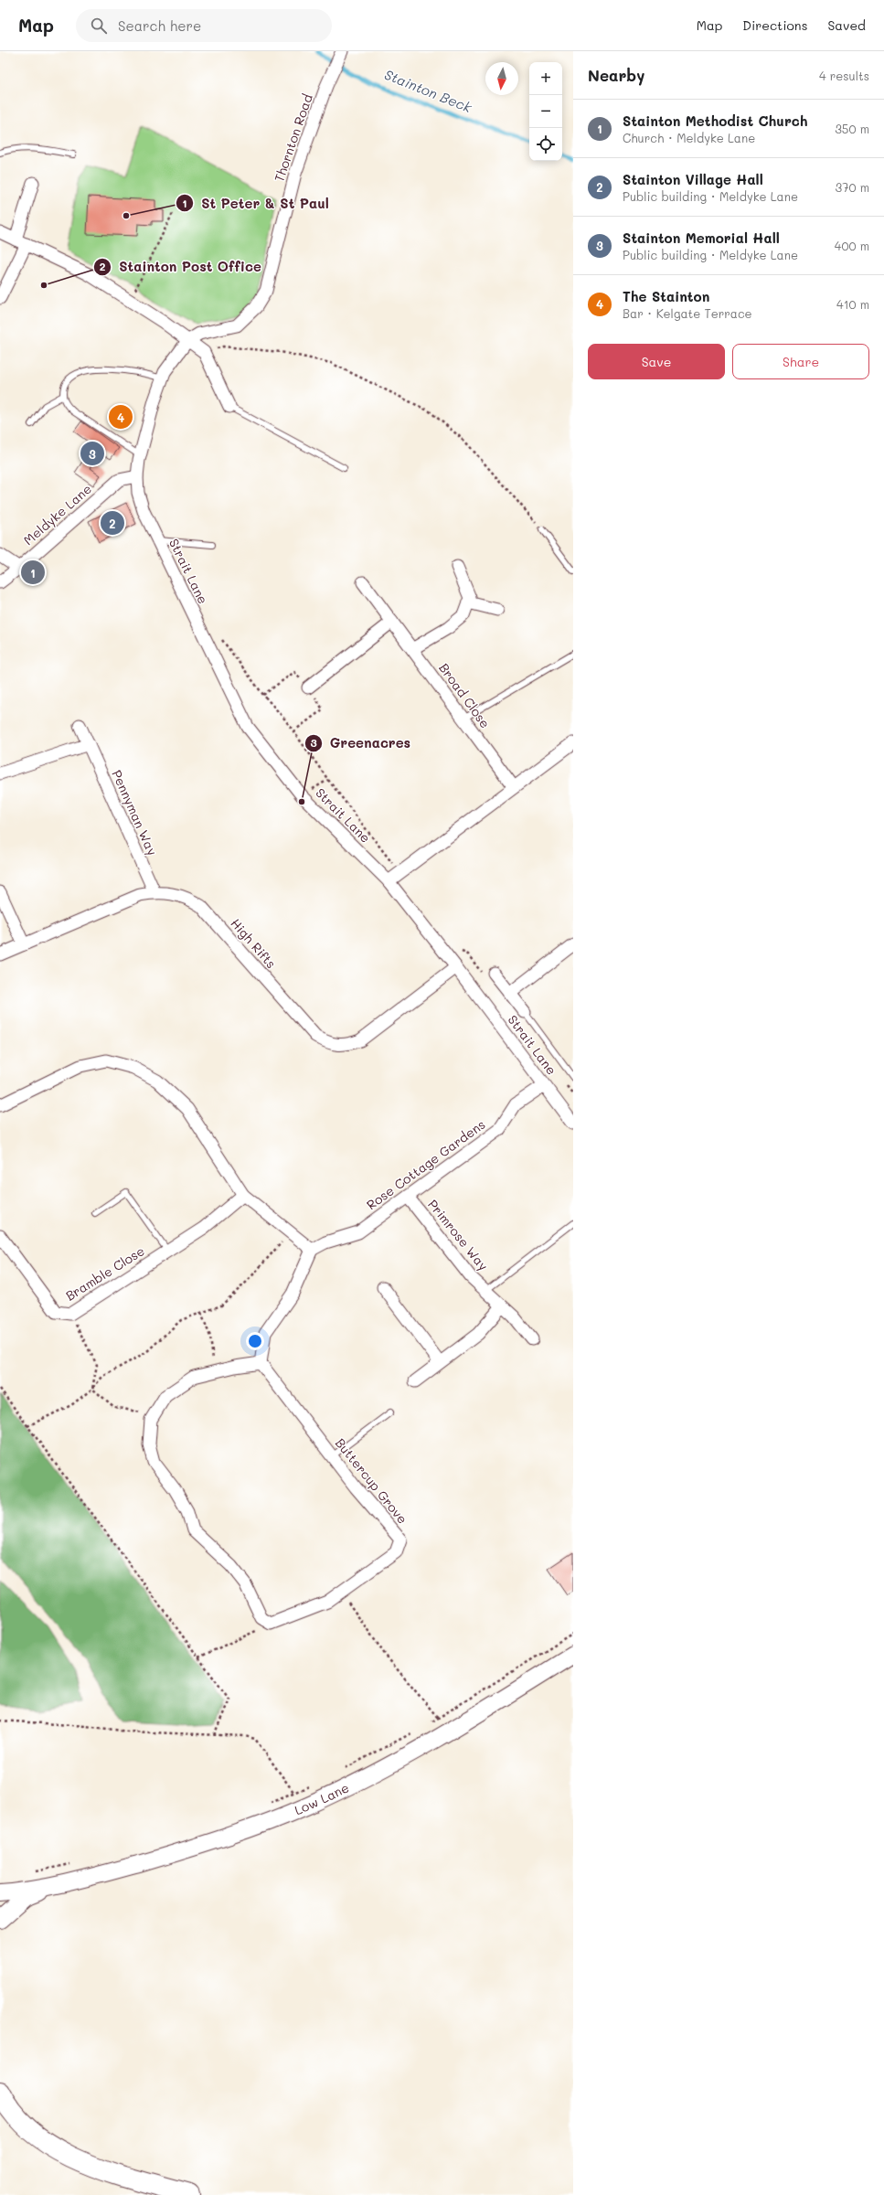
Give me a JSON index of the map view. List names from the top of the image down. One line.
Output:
{"streets":{"main road":["Low Lane"],"street":["Thornton Road","Meldyke Lane","Strait Lane","Broad Close","Pennyman Way","High Rifts","Rose Cottage Gardens","Primrose Way","Bramble Close","Buttercup Grove"]},"crossings":[["Thornton Road","Strait Lane"],["Meldyke Lane","Strait Lane"],["Strait Lane","High Rifts"],["Strait Lane","Rose Cottage Gardens"],["Pennyman Way","High Rifts"],["Rose Cottage Gardens","Primrose Way"]],"water":["Stainton Beck"],"places":["St Peter & St Paul","Stainton Post Office","Greenacres"],"north":"bottom","page":{"header":"Map","search":"Search here","nav":["Map","Directions","Saved"],"heading":["Nearby","4 results"],"map_buttons":["+","−"],"list":[{"mark":"1","name":"Stainton Methodist Church","note":"Church · Meldyke Lane","value":"350 m"},{"mark":"2","name":"Stainton Village Hall","note":"Public building · Meldyke Lane","value":"370 m"},{"mark":"3","name":"Stainton Memorial Hall","note":"Public building · Meldyke Lane","value":"400 m"},{"mark":"4","name":"The Stainton","note":"Bar · Kelgate Terrace","value":"410 m"}],"buttons":["Save","Share"],"pins":["4","3","2","1"]}}
